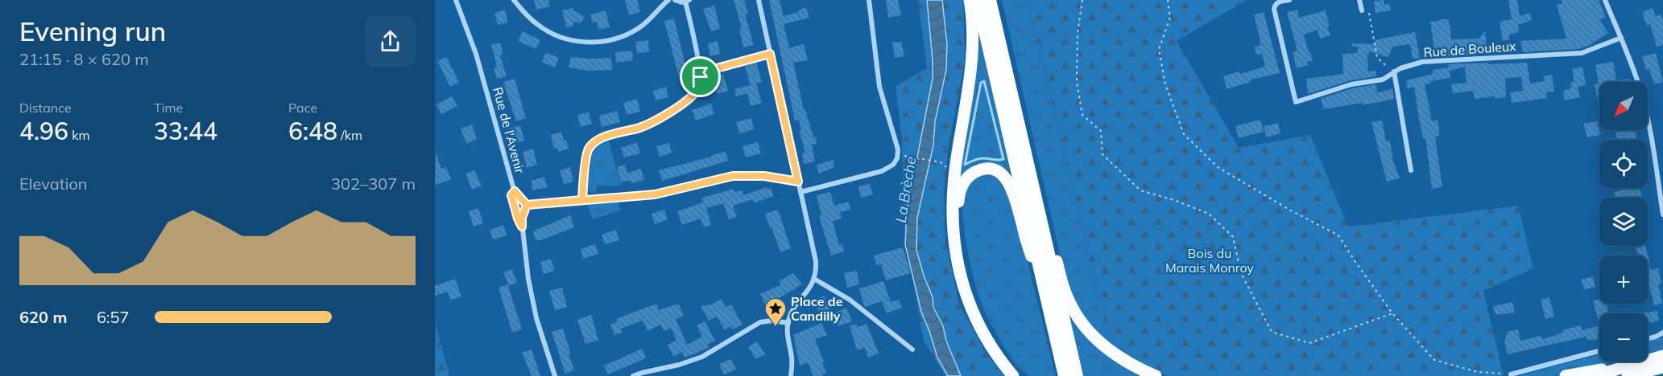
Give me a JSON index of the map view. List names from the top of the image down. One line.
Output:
{"streets":{"street":["Rue de Bouleux","Rue de l'Avenir"]},"water":["La Brèche"],"parks":["Bois du Marais Monroy"],"places":{"place":["Place de Candilly"]},"north":"bottom left","page":{"heading":["Evening run","21:15 · 8 × 620 m"],"stats":[["Distance","4.96 km"],["Time","33:44"],["Pace","6:48 /km"]],"map_buttons":["+","−"],"chart":["Elevation","302–307 m"],"list":[{"name":"620 m","note":"6:57"}]}}
